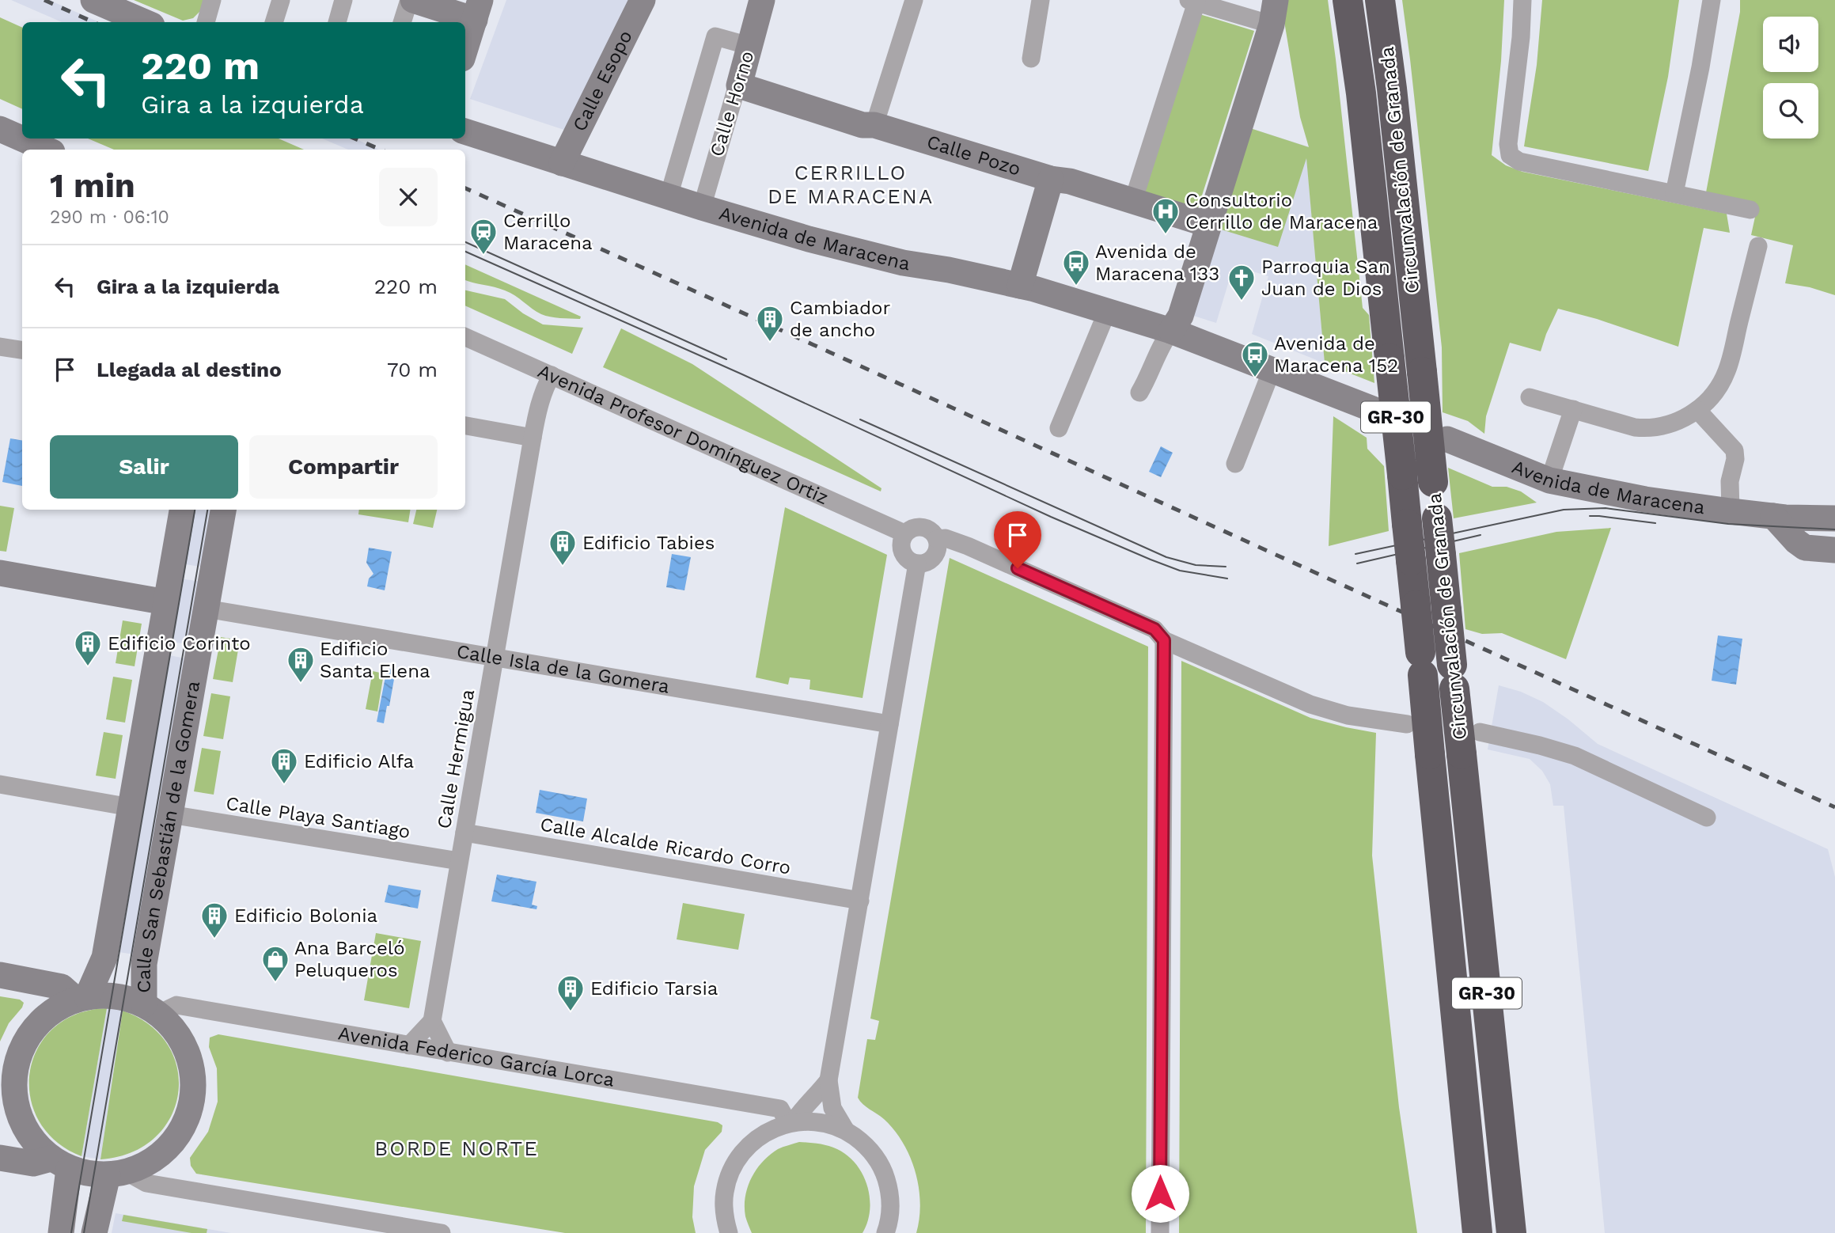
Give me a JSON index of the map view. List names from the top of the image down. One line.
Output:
{"streets":{"highway":["Circunvalación de Granada","GR-30"],"main road":["Calle Esopo","Calle Horno","Calle Pozo","Avenida de Maracena","Calle San Sebastián de la Gomera"],"street":["Avenida Profesor Domínguez Ortiz","Calle Isla de la Gomera","Calle Hermigua","Calle Playa Santiago","Calle Alcalde Ricardo Corro","Avenida Federico García Lorca"]},"crossings":[["Calle Esopo","Avenida de Maracena"],["Calle Horno","Calle Pozo"],["Calle Horno","Avenida de Maracena"],["Avenida Profesor Domínguez Ortiz","Calle Hermigua"],["Calle Isla de la Gomera","Calle Hermigua"],["Calle Isla de la Gomera","Calle San Sebastián de la Gomera"],["Calle Hermigua","Calle Playa Santiago"],["Calle Hermigua","Calle Alcalde Ricardo Corro"],["Calle Playa Santiago","Calle San Sebastián de la Gomera"],["Calle San Sebastián de la Gomera","Avenida Federico García Lorca"]],"districts":["CERRILLO DE MARACENA","BORDE NORTE"],"places":{"hospital":["Consultorio Cerrillo de Maracena"],"station":["Cerrillo Maracena"],"bus stop":["Avenida de Maracena 133","Avenida de Maracena 152"],"church":["Parroquia San Juan de Dios"],"building":["Cambiador de ancho","Edificio Tabies","Edificio Corinto","Edificio Santa Elena","Edificio Alfa","Edificio Bolonia","Edificio Tarsia"],"shop":["Ana Barceló Peluqueros"]},"page":{"turn":["220 m","Gira a la izquierda"],"heading":["1 min","290 m · 06:10"],"list":[{"name":"Gira a la izquierda","value":"220 m"},{"name":"Llegada al destino","value":"70 m"}],"buttons":["Salir","Compartir"]}}
